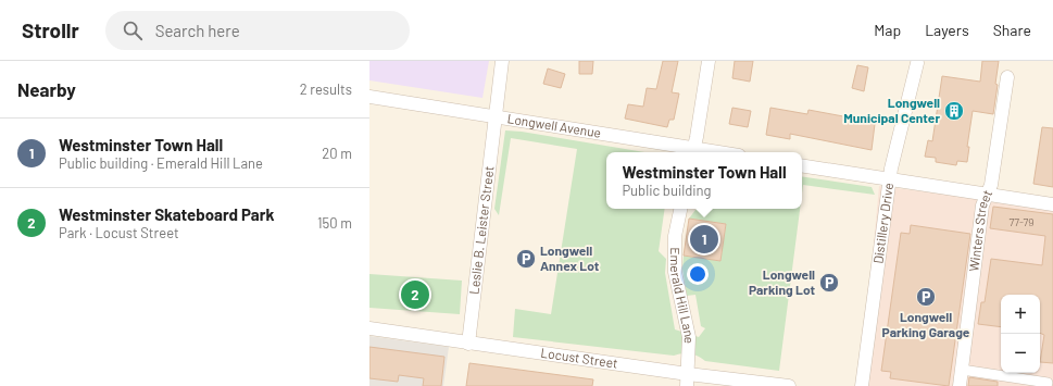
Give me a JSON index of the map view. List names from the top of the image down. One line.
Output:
{"streets":{"street":["Longwell Avenue","Distillery Drive","Leslie B. Leister Street","Winters Street","Emerald Hill Lane","Locust Street"]},"crossings":[["Longwell Avenue","Leslie B. Leister Street"],["Leslie B. Leister Street","Locust Street"],["Emerald Hill Lane","Locust Street"]],"places":{"building":["Longwell Municipal Center"],"parking":["Longwell Annex Lot","Longwell Parking Lot","Longwell Parking Garage"]},"house_numbers":["77-79"],"page":{"header":"Strollr","search":"Search here","nav":["Map","Layers","Share"],"heading":["Nearby","2 results"],"list":[{"mark":"1","name":"Westminster Town Hall","note":"Public building · Emerald Hill Lane","value":"20 m"},{"mark":"2","name":"Westminster Skateboard Park","note":"Park · Locust Street","value":"150 m"}],"popup":["Westminster Town Hall","Public building"],"pins":["1","2"],"map_buttons":["+","−"]}}
